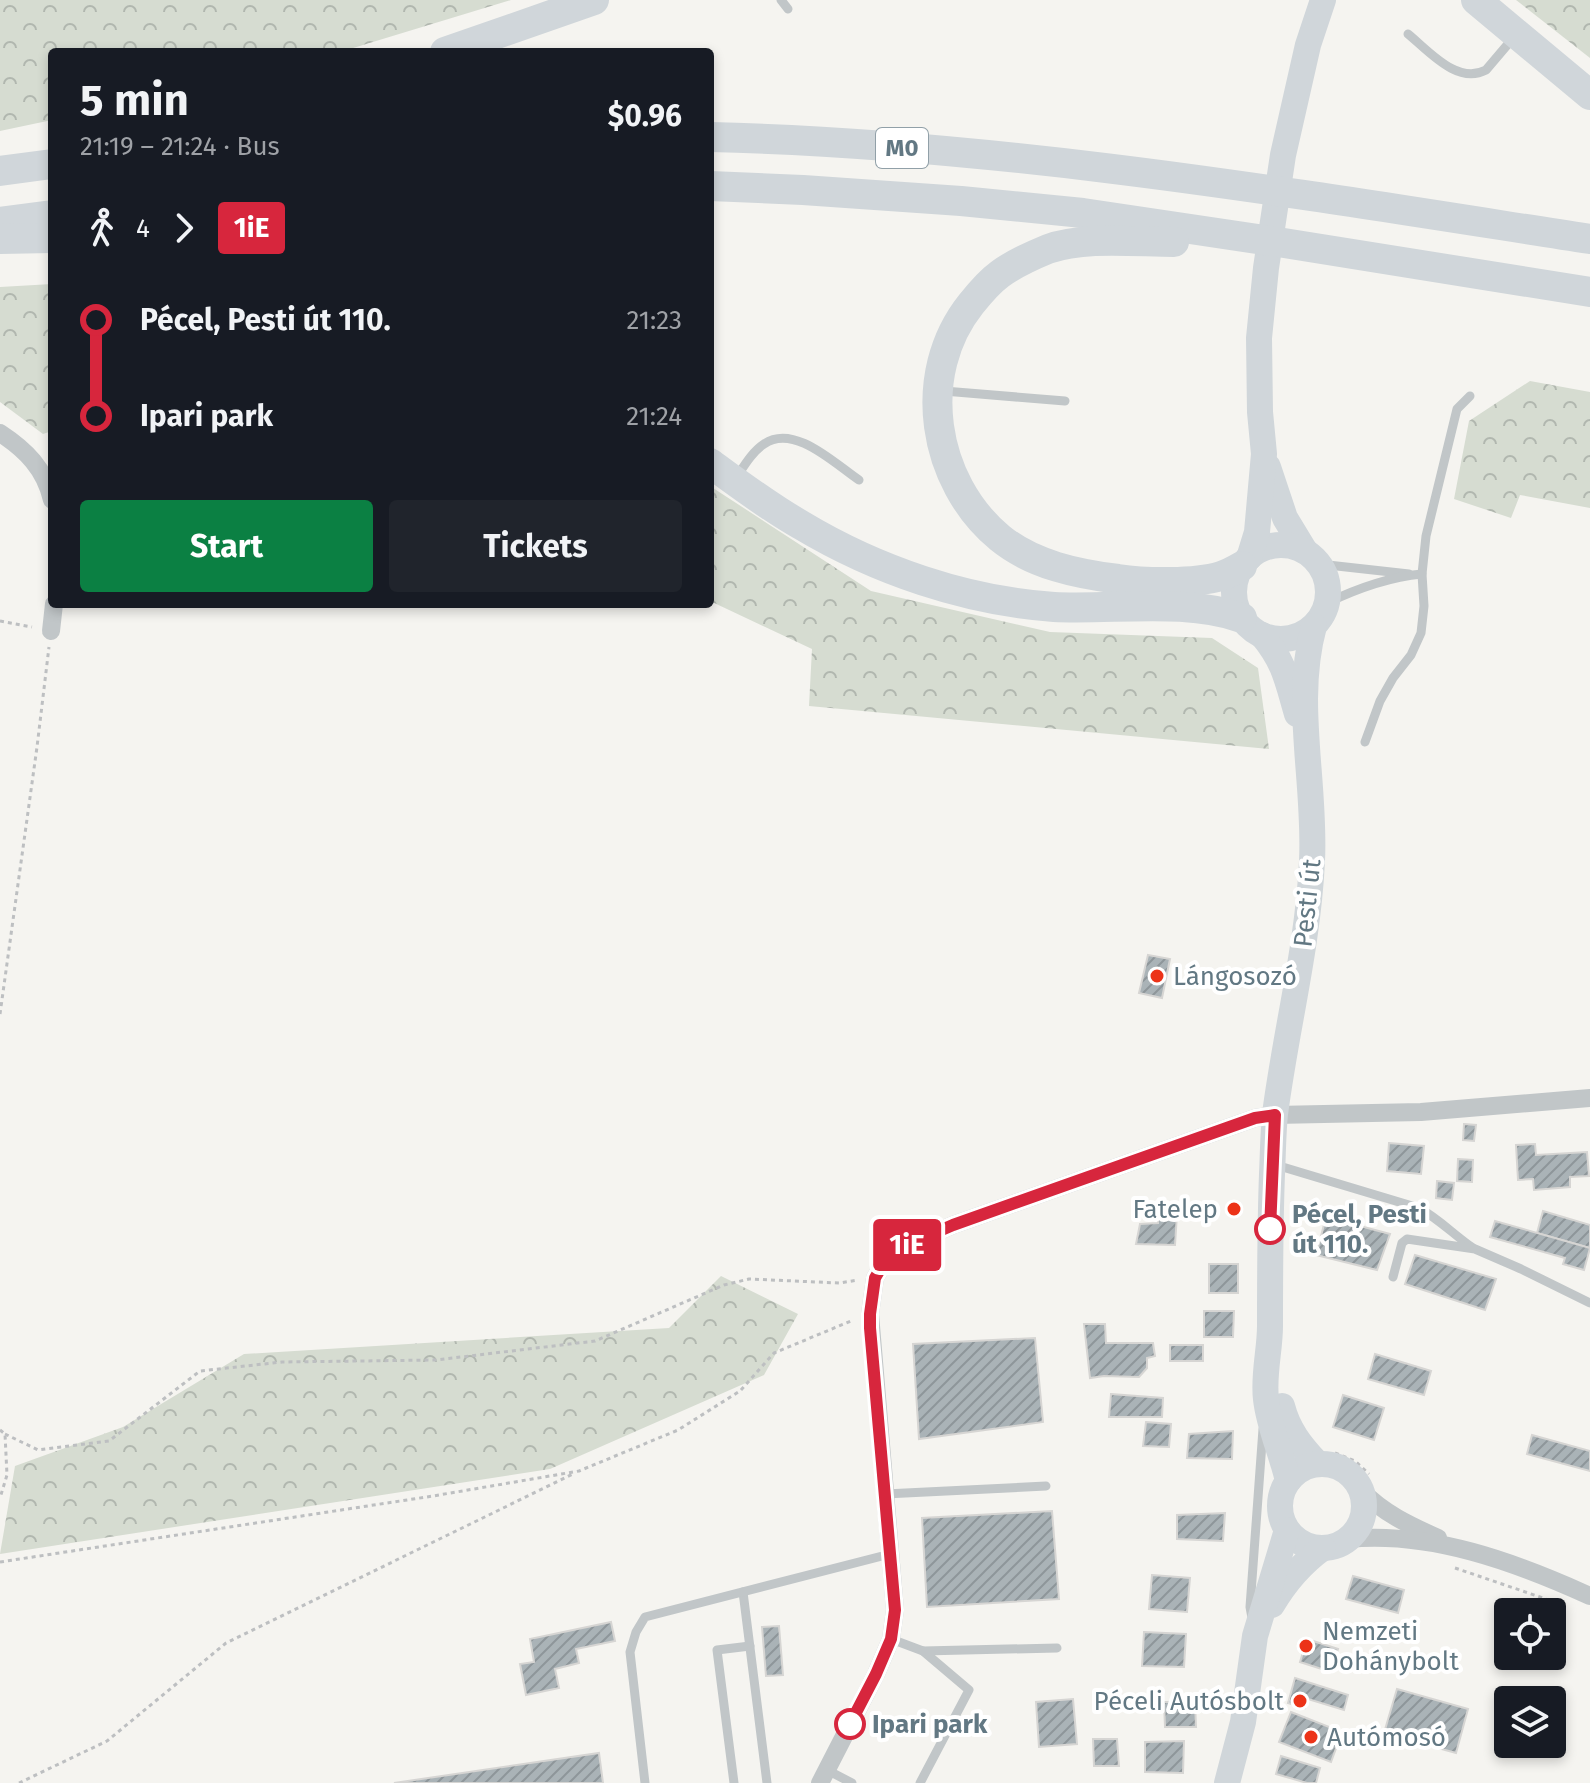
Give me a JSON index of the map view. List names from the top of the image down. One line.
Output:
{"streets":{"highway":["M0"],"main road":["Pesti út"]},"places":["Lángosozó","Fatelep","Pécel, Pesti út 110.","Nemzeti Dohánybolt","Péceli Autósbolt","Ipari park","Autómosó"],"lines":["bus line 1iE"],"page":{"on_map":"1iE","heading":["5 min","21:19 – 21:24 · Bus","$0.96"],"legs":["4","1iE"],"list":[{"name":"Pécel, Pesti út 110.","value":"21:23"},{"name":"Ipari park","value":"21:24"}],"buttons":["Start","Tickets"]}}
